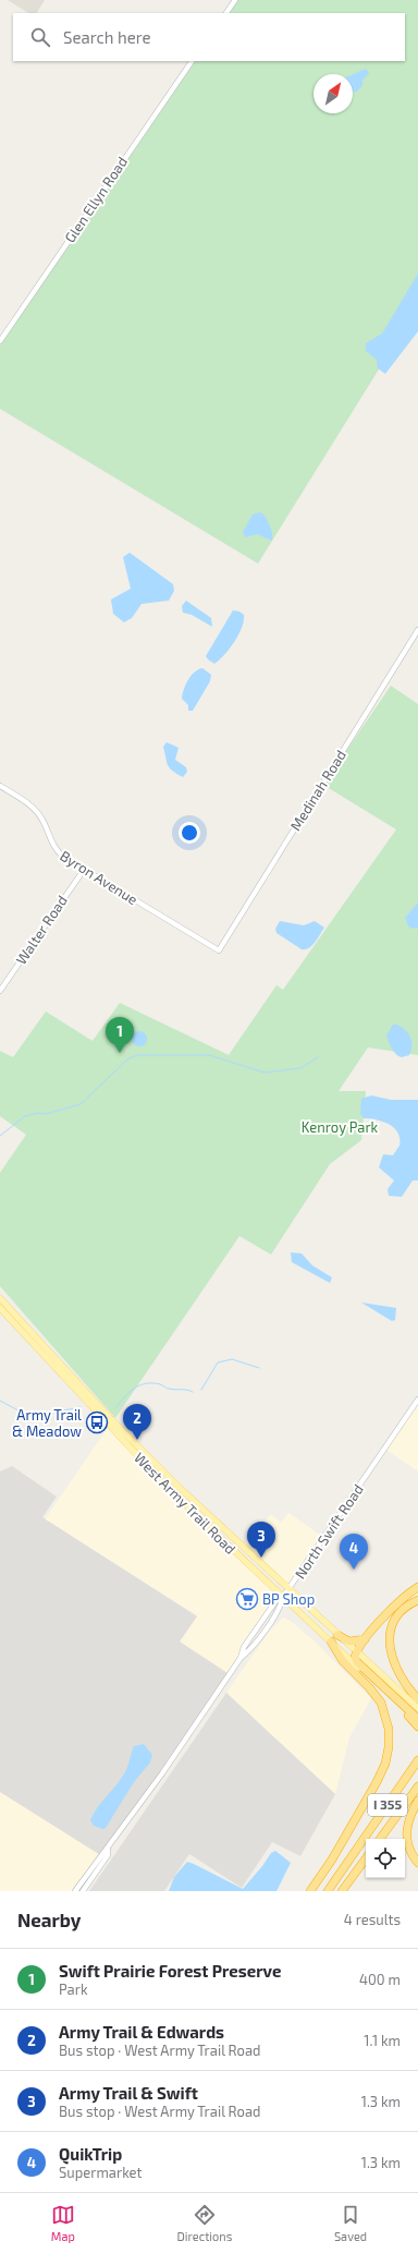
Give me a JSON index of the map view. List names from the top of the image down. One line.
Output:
{"streets":{"highway":["I 355"],"main road":["West Army Trail Road"],"street":["Glen Ellyn Road","Medinah Road","Byron Avenue","Walter Road","North Swift Road"]},"crossings":[["Medinah Road","Byron Avenue"],["Byron Avenue","Walter Road"],["West Army Trail Road","North Swift Road"]],"parks":["Kenroy Park"],"places":{"bus stop":["Army Trail & Meadow"],"supermarket":["BP Shop"]},"north":"top right","page":{"search":"Search here","pins":["1","2","3","4"],"heading":["Nearby","4 results"],"list":[{"mark":"1","name":"Swift Prairie Forest Preserve","note":"Park","value":"400 m"},{"mark":"2","name":"Army Trail & Edwards","note":"Bus stop · West Army Trail Road","value":"1.1 km"},{"mark":"3","name":"Army Trail & Swift","note":"Bus stop · West Army Trail Road","value":"1.3 km"},{"mark":"4","name":"QuikTrip","note":"Supermarket","value":"1.3 km"}],"nav":["Map","Directions","Saved"]}}
